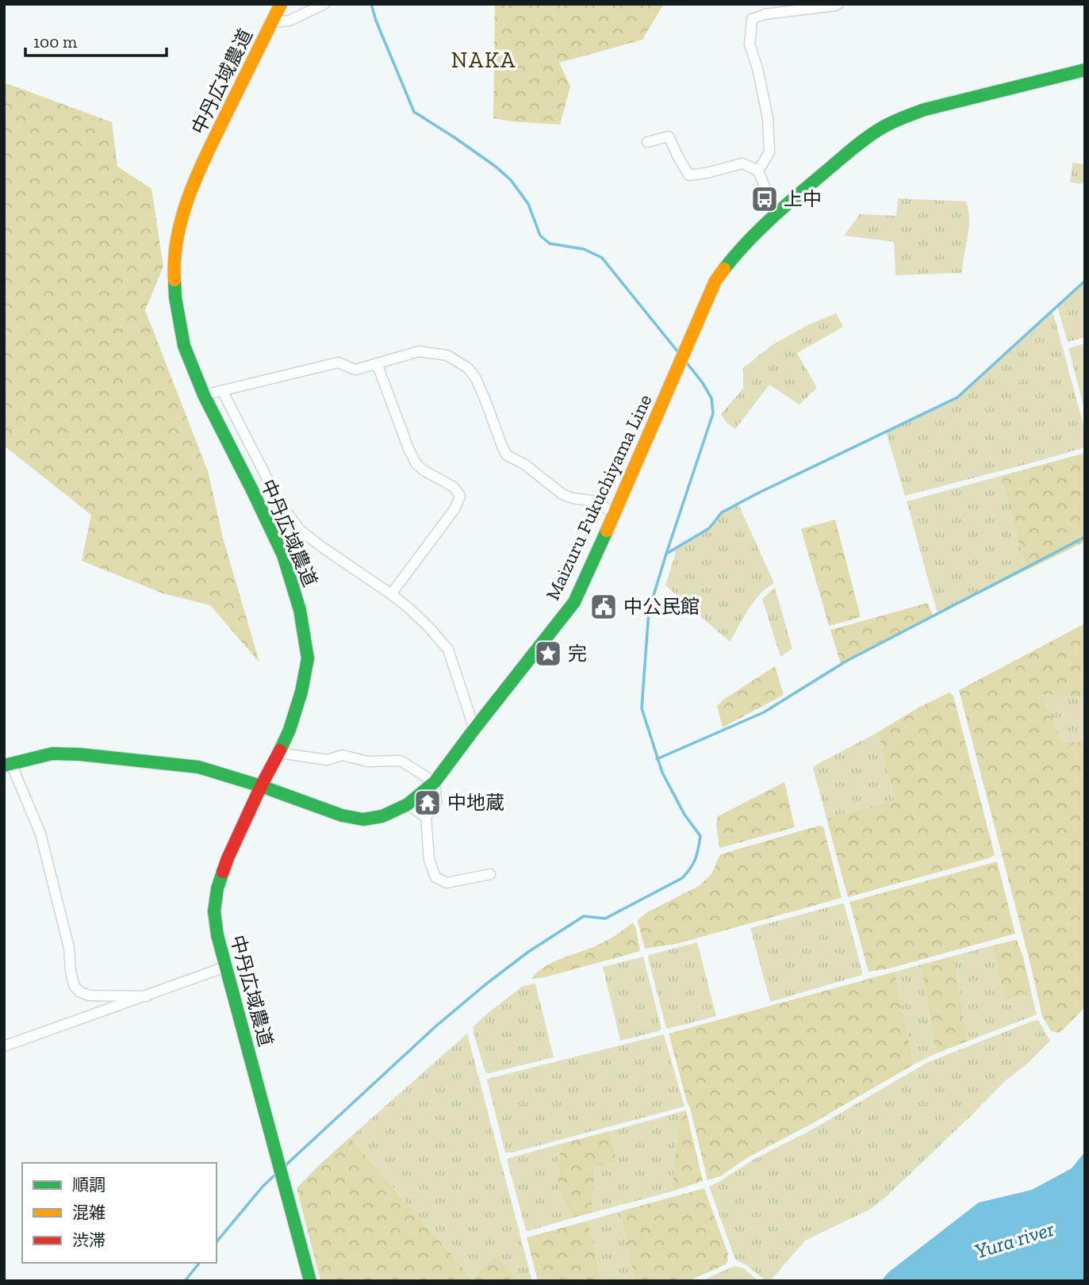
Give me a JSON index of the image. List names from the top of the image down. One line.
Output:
{"streets":{"main road":["中丹広域農道","Maizuru Fukuchiyama Line"]},"crossings":[["中丹広域農道","Maizuru Fukuchiyama Line"]],"districts":["NAKA"],"water":["Yura river"],"places":{"bus stop":["上中"],"public building":["中公民館"],"place":["完"],"temple":["中地蔵"]},"legend":["順調","混雑","渋滞"],"scale_bar":"100 m"}
